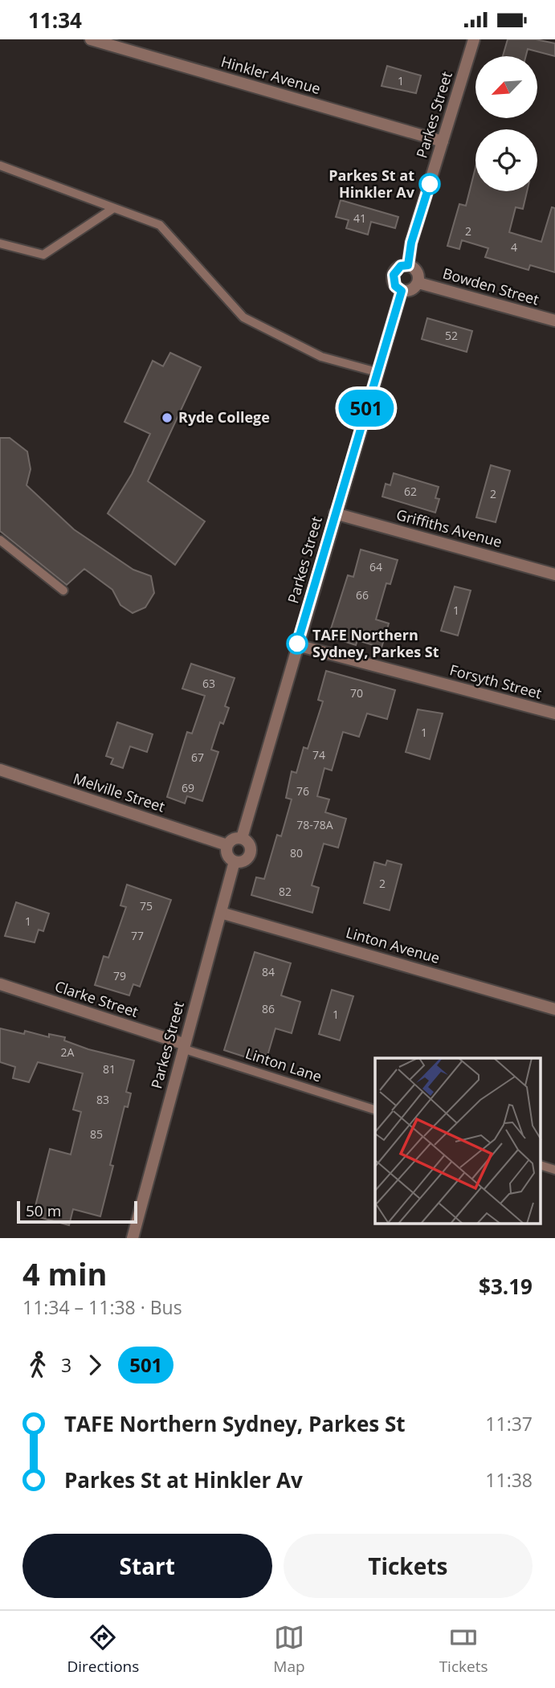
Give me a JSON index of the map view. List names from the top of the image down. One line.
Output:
{"streets":{"street":["Hinkler Avenue","Parkes Street","Bowden Street","Griffiths Avenue","Forsyth Street","Melville Street","Linton Avenue","Clarke Street"],"lane":["Linton Lane"]},"crossings":[["Hinkler Avenue","Parkes Street"],["Parkes Street","Bowden Street"],["Parkes Street","Griffiths Avenue"],["Parkes Street","Forsyth Street"],["Parkes Street","Melville Street"],["Parkes Street","Linton Avenue"],["Parkes Street","Clarke Street"],["Parkes Street","Linton Lane"],["Clarke Street","Linton Lane"]],"places":["Parkes St at Hinkler Av","Ryde College","TAFE Northern Sydney, Parkes St"],"lines":["bus line 501"],"house_numbers":["1","41","2","4","52","62","2","64","66","1","63","70","1","74","67","69","76","78-78A","80","2","82","75","1","77","84","79","86","1","2A","81","83","85"],"scale_bar":"50 m","north":"bottom left","page":{"status":"11:34","on_map":"501","scale":"50 m","heading":["4 min","11:34 – 11:38 · Bus","$3.19"],"legs":["3","501"],"list":[{"name":"TAFE Northern Sydney, Parkes St","value":"11:37"},{"name":"Parkes St at Hinkler Av","value":"11:38"}],"buttons":["Start","Tickets"],"tabs":["Directions","Map","Tickets"]}}
